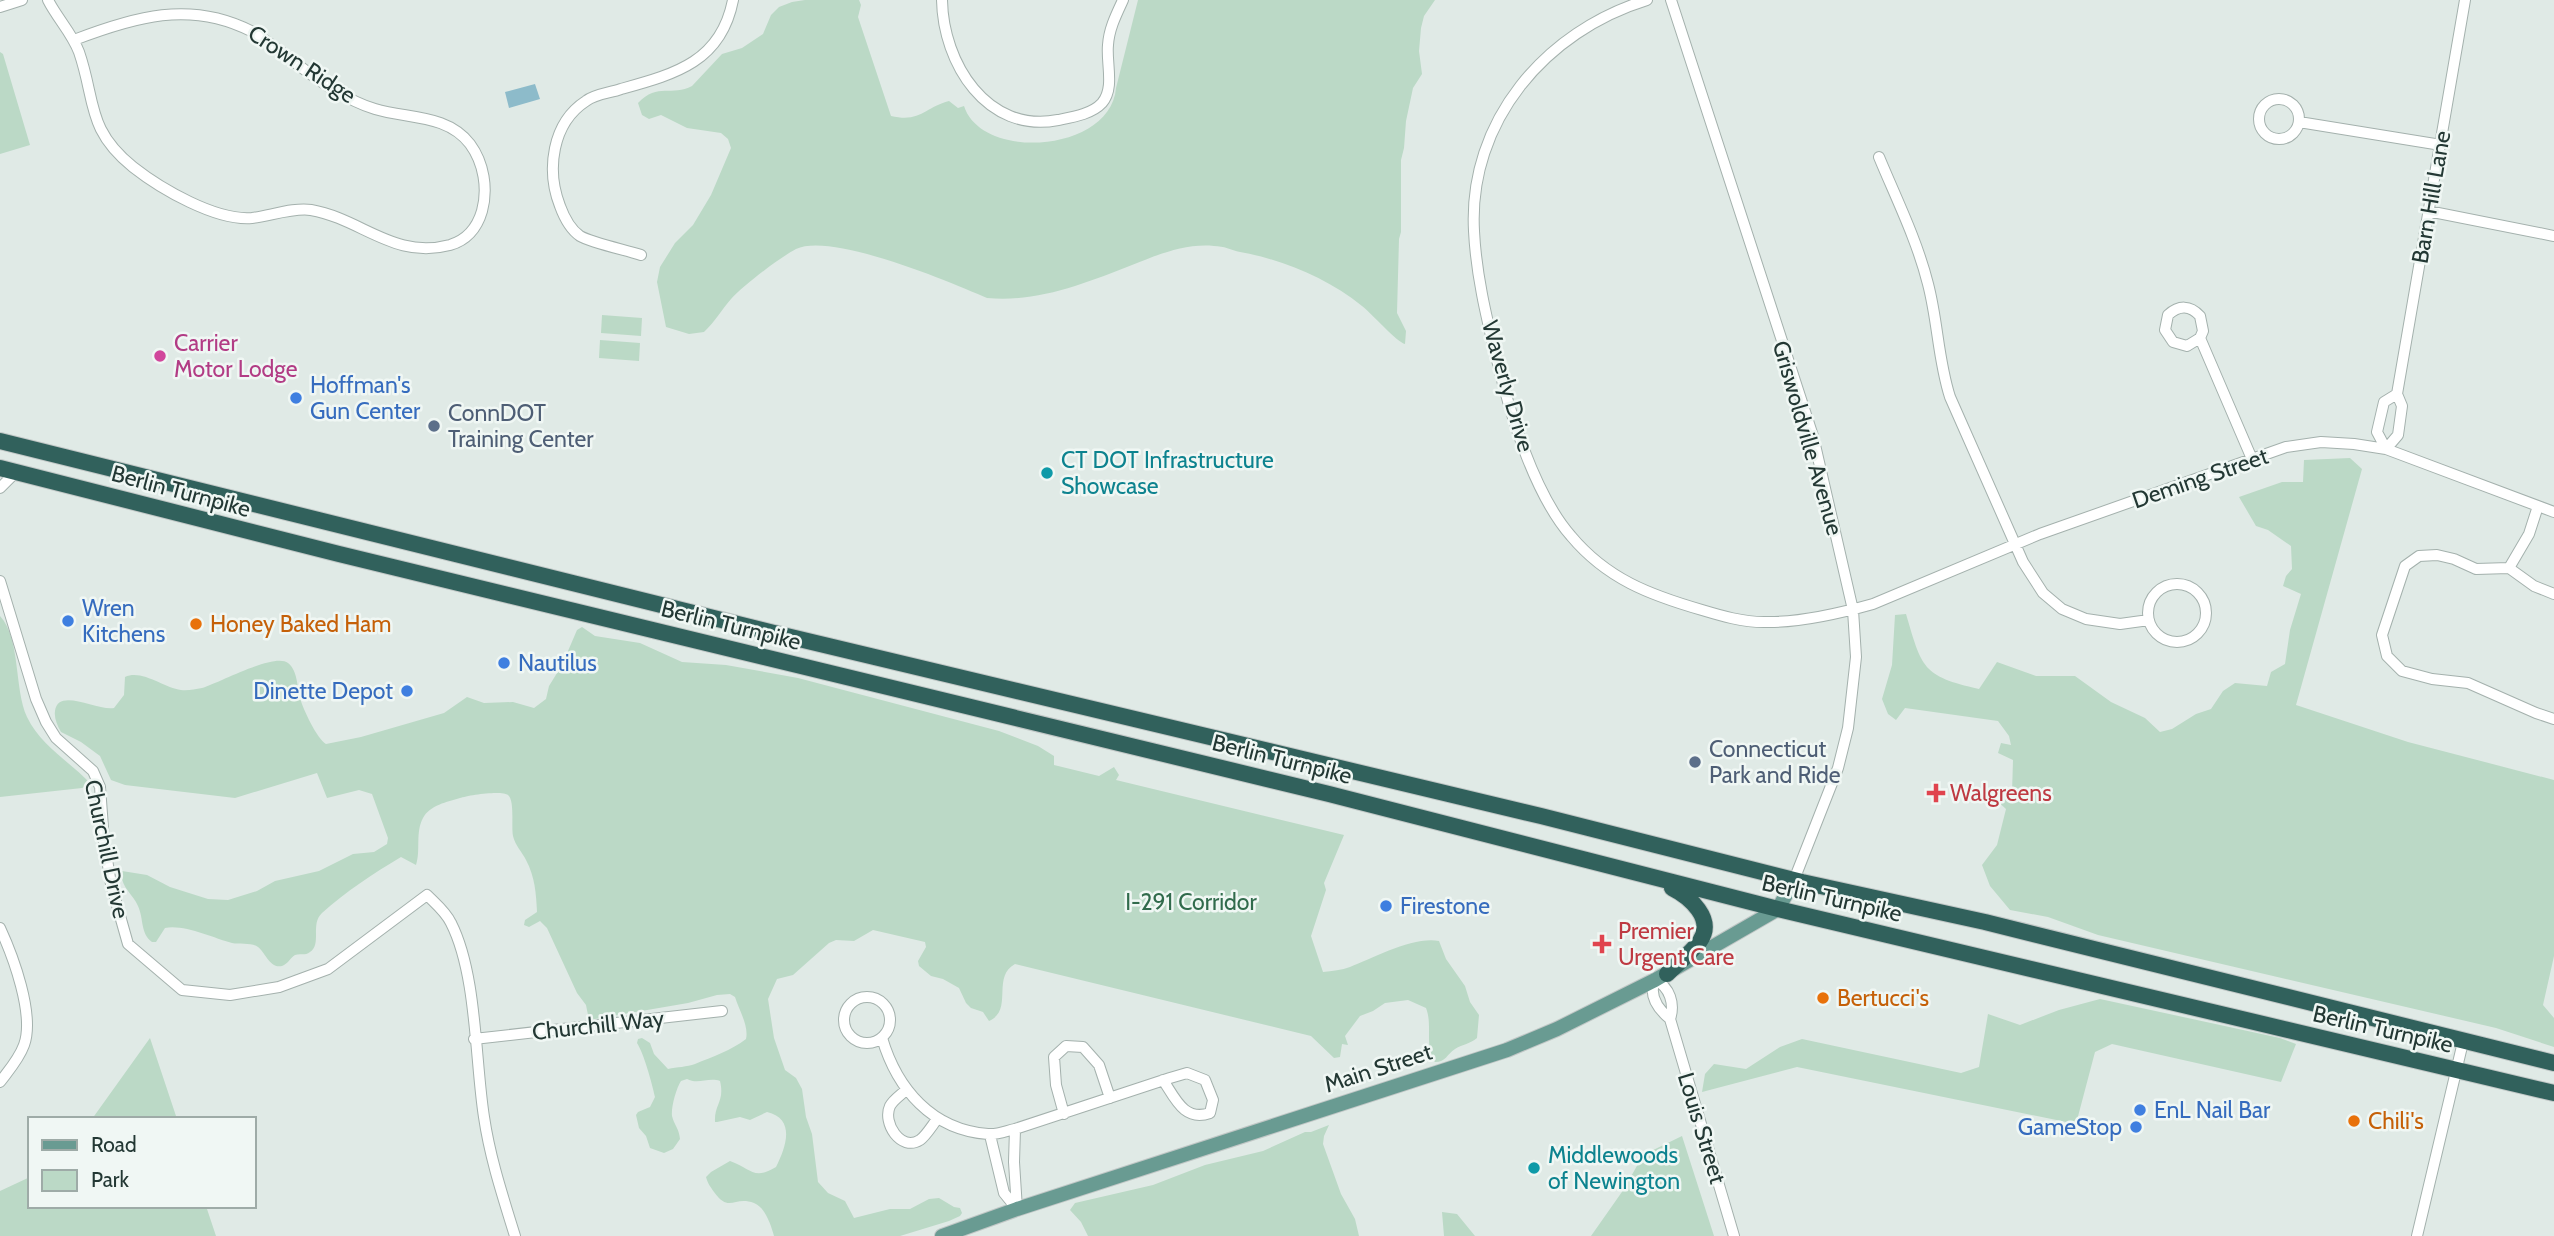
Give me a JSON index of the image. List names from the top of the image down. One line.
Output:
{"streets":{"highway":["Berlin Turnpike"],"main road":["Main Street"],"street":["Crown Ridge","Barn Hill Lane","Waverly Drive","Griswoldville Avenue","Deming Street","Churchill Drive","Churchill Way","Louis Street"]},"crossings":[["Barn Hill Lane","Deming Street"],["Waverly Drive","Griswoldville Avenue"],["Waverly Drive","Deming Street"],["Griswoldville Avenue","Deming Street"],["Griswoldville Avenue","Berlin Turnpike"],["Berlin Turnpike","Main Street"],["Churchill Drive","Churchill Way"],["Main Street","Louis Street"]],"parks":["I-291 Corridor"],"places":{"other":["Carrier Motor Lodge","Hoffman's Gun Center","ConnDOT Training Center","CT DOT Infrastructure Showcase","Wren Kitchens","Honey Baked Ham","Nautilus","Dinette Depot","Connecticut Park and Ride","Firestone","Bertucci's","EnL Nail Bar","Chili's","GameStop","Middlewoods of Newington"],"health":["Walgreens","Premier Urgent Care"]},"legend":["Road","Park"]}
